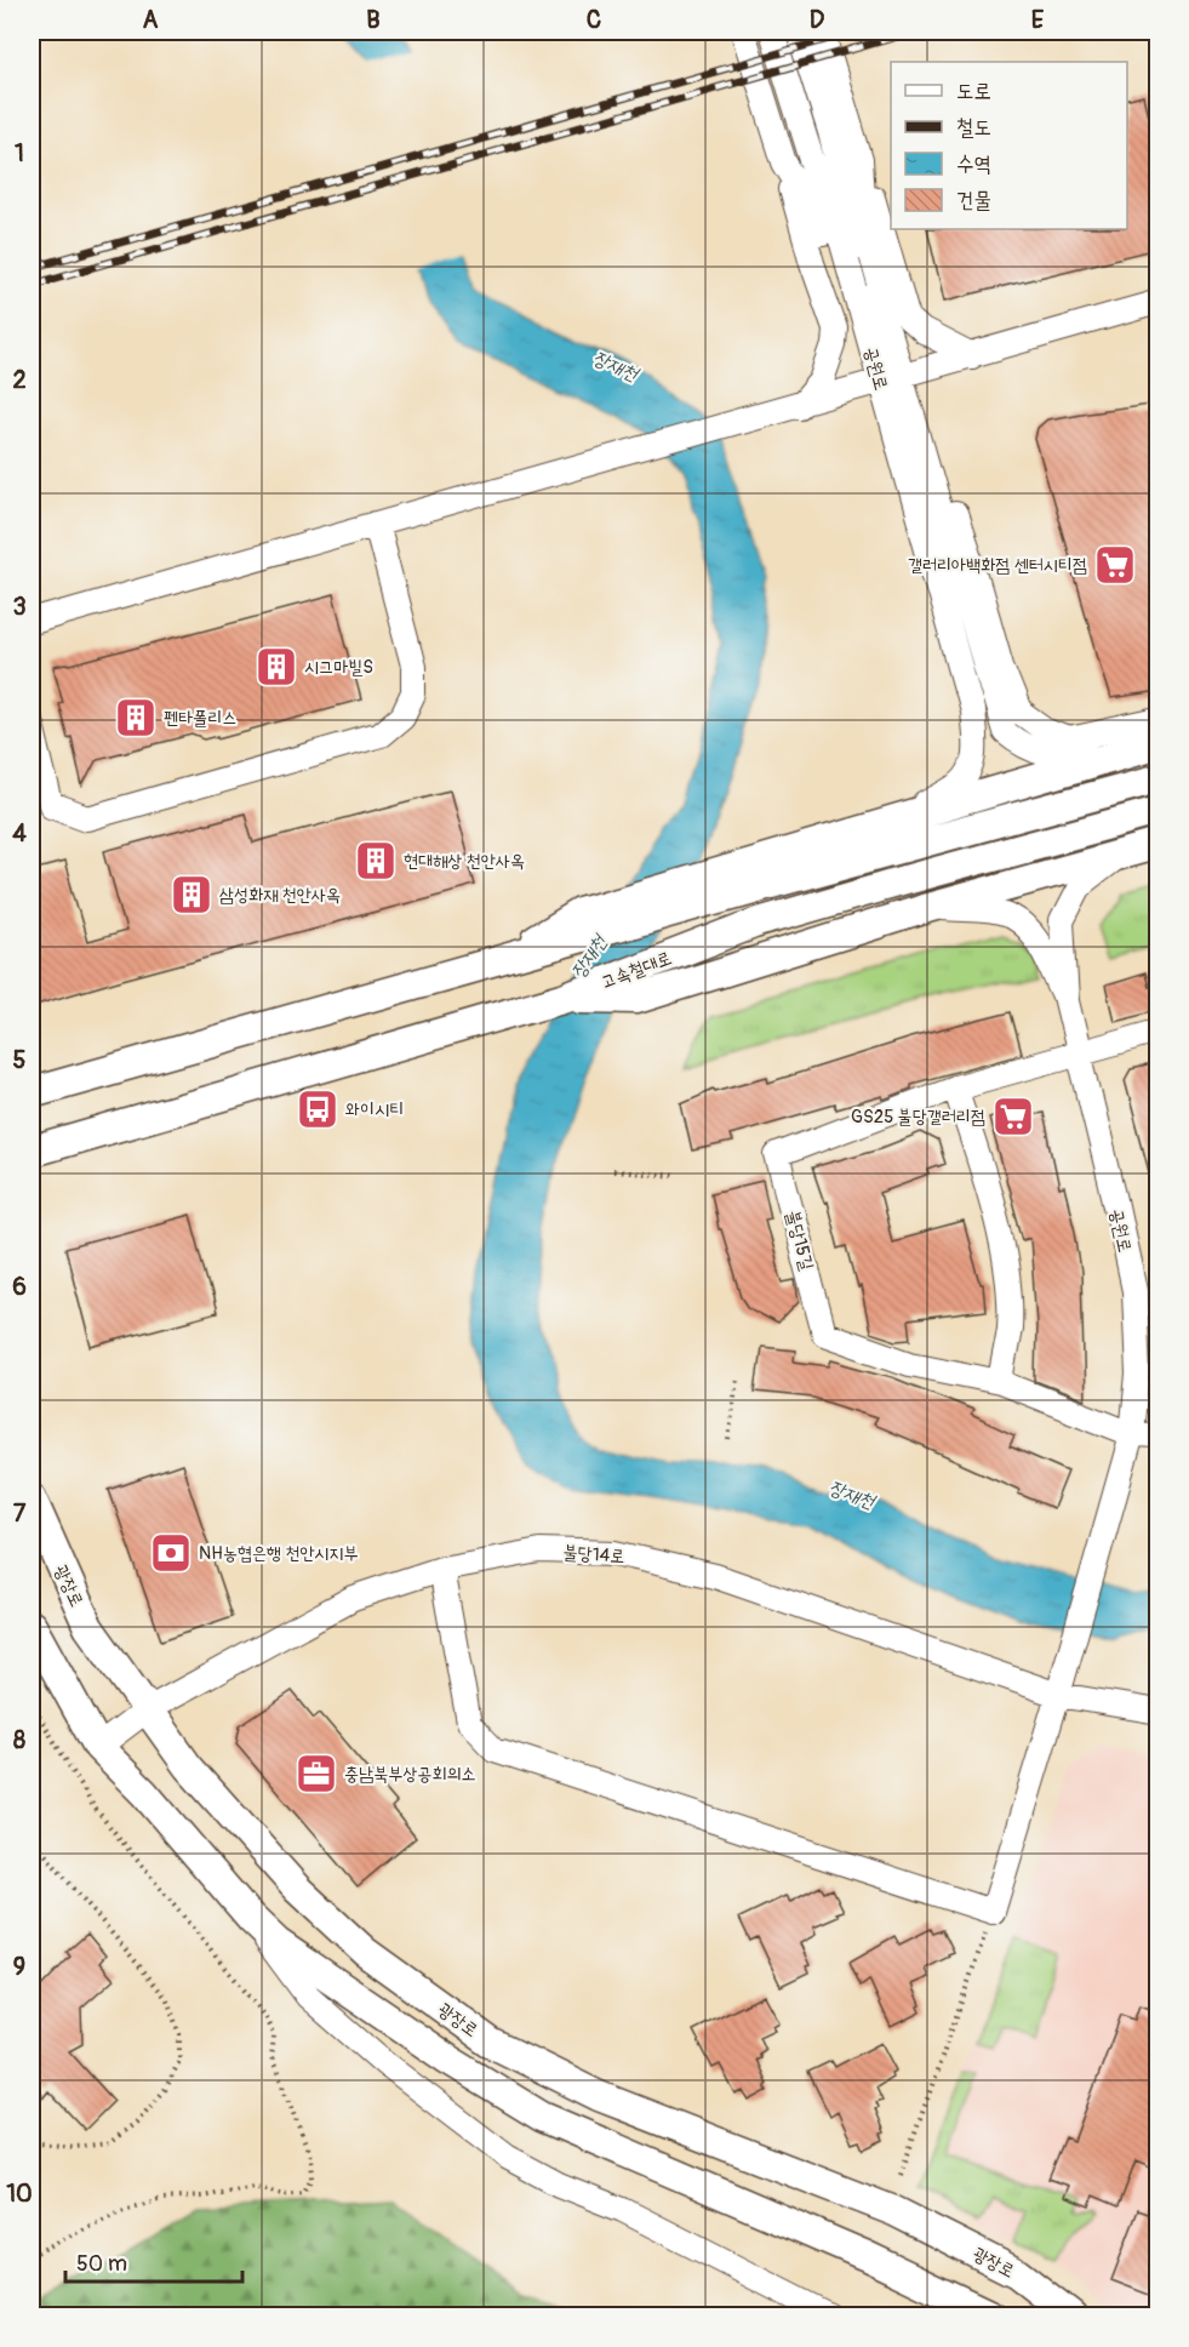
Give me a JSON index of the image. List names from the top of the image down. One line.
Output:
{"streets":{"main road":["고속철대로","광장로"],"street":["공원로","불당15길","불당14로"]},"crossings":[["공원로","불당15길"],["공원로","불당14로"],["불당14로","광장로"]],"water":["장재천"],"places":{"supermarket":["갤러리아백화점 센터시티점","GS25 불당갤러리점"],"building":["시그마빌S","펜타폴리스","현대해상 천안사옥","삼성화재 천안사옥"],"bus stop":["와이시티"],"bank":["NH농협은행 천안시지부"],"office":["충남북부상공회의소"]},"legend":["도로","철도","수역","건물"],"scale_bar":"50 m","grid":{"columns":["A","B","C","D","E"],"rows":["1","2","3","4","5","6","7","8","9","10"]}}
